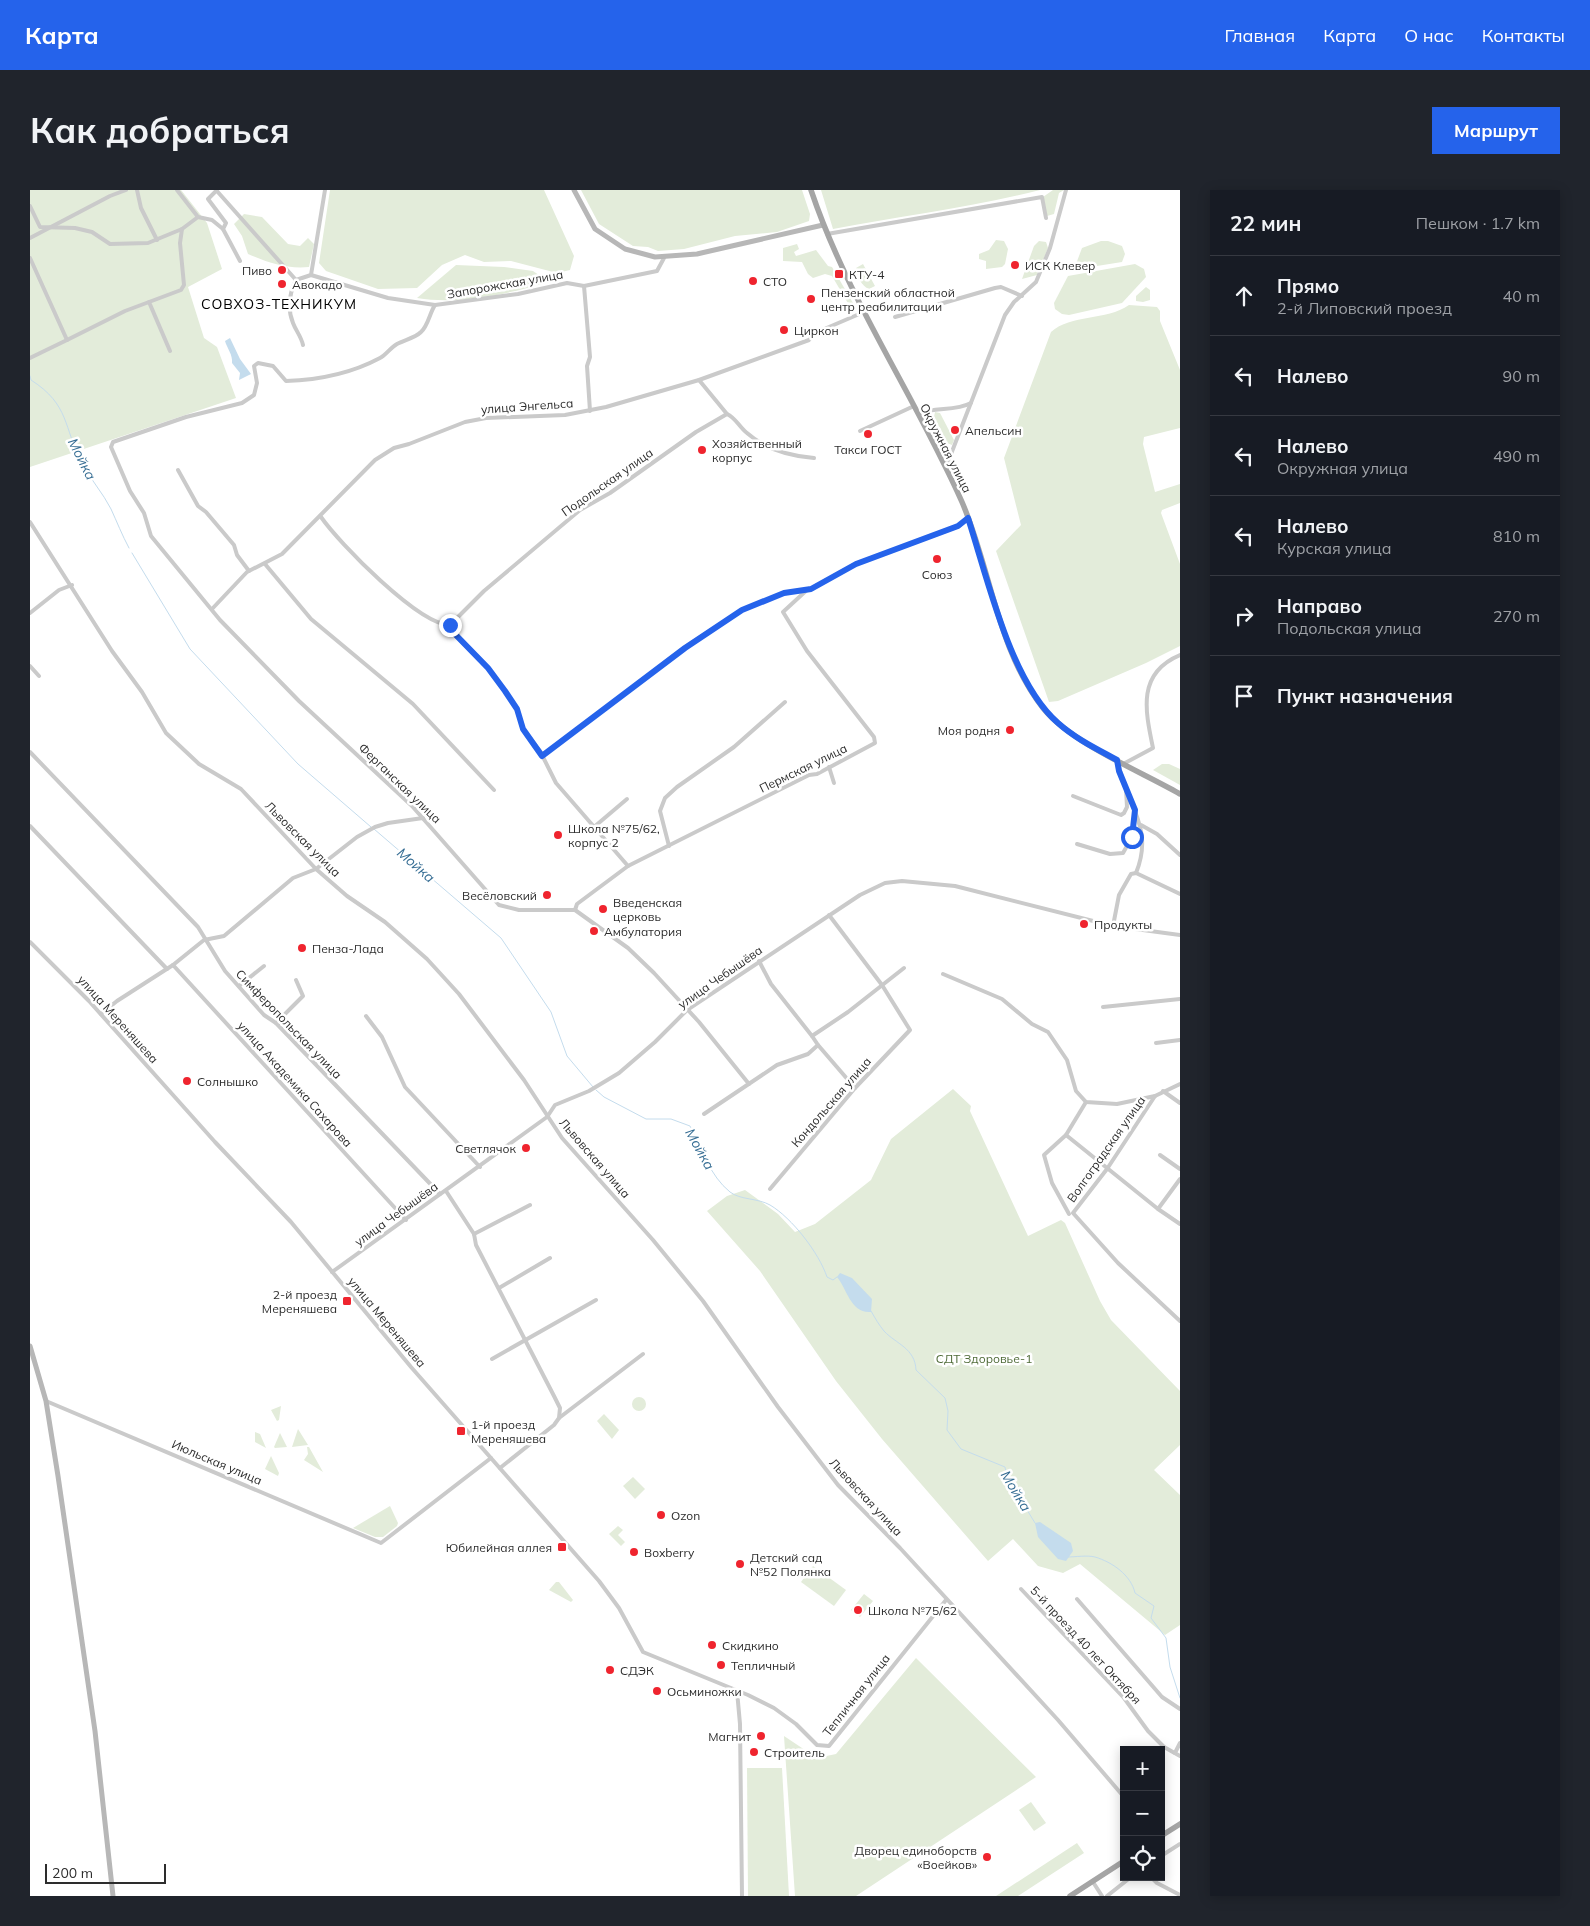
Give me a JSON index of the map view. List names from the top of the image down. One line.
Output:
{"streets":{"main road":["Окружная улица"],"street":["Запорожская улица","улица Энгельса","Подольская улица","Пермская улица","Ферганская улица","Львовская улица","улица Чебышёва","улица Мереняшева","Симферопольская улица","улица Академика Сахарова","Кондольская улица","Волгоградская улица","Июльская улица","5-й проезд 40 лет Октября","Тепличная улица"]},"crossings":[["Запорожская улица","Ферганская улица"],["улица Энгельса","Окружная улица"],["улица Энгельса","Ферганская улица"],["Пермская улица","Ферганская улица"],["Львовская улица","улица Чебышёва"],["Львовская улица","Тепличная улица"],["улица Чебышёва","улица Мереняшева"],["улица Чебышёва","Симферопольская улица"],["улица Чебышёва","улица Академика Сахарова"],["улица Мереняшева","Июльская улица"],["улица Мереняшева","Тепличная улица"]],"districts":["СОВХОЗ-ТЕХНИКУМ"],"water":["Мойка"],"parks":["СДТ Здоровье-1"],"places":{"other":["ИСК Клевер","Пиво","СТО","Авокадо","Пензенский областной центр реабилитации","Циркон","Апельсин","Такси ГОСТ","Хозяйственный корпус","Союз","Моя родня","Школа №75/62, корпус 2","Весёловский","Введенская церковь","Продукты","Амбулатория","Пенза-Лада","Солнышко","Светлячок","Ozon","Boxberry","Детский сад №52 Полянка","Школа №75/62","Скидкино","Тепличный","СДЭК","Осьминожки","Магнит","Строитель","Дворец единоборств «Воейков»"],"transit":["КТУ-4","2-й проезд Мереняшева","1-й проезд Мереняшева","Юбилейная аллея"]},"scale_bar":"200 m","page":{"header":"Карта","nav":["Главная","Карта","О нас","Контакты"],"buttons":"Маршрут","title":"Как добраться","heading":["22 мин","Пешком · 1.7 km"],"list":[["Прямо","2-й Липовский проезд","40 m"],["Налево","90 m"],["Налево","Окружная улица","490 m"],["Налево","Курская улица","810 m"],["Направо","Подольская улица","270 m"],"Пункт назначения"],"map_buttons":["+","−"],"scale":"200 m"}}
